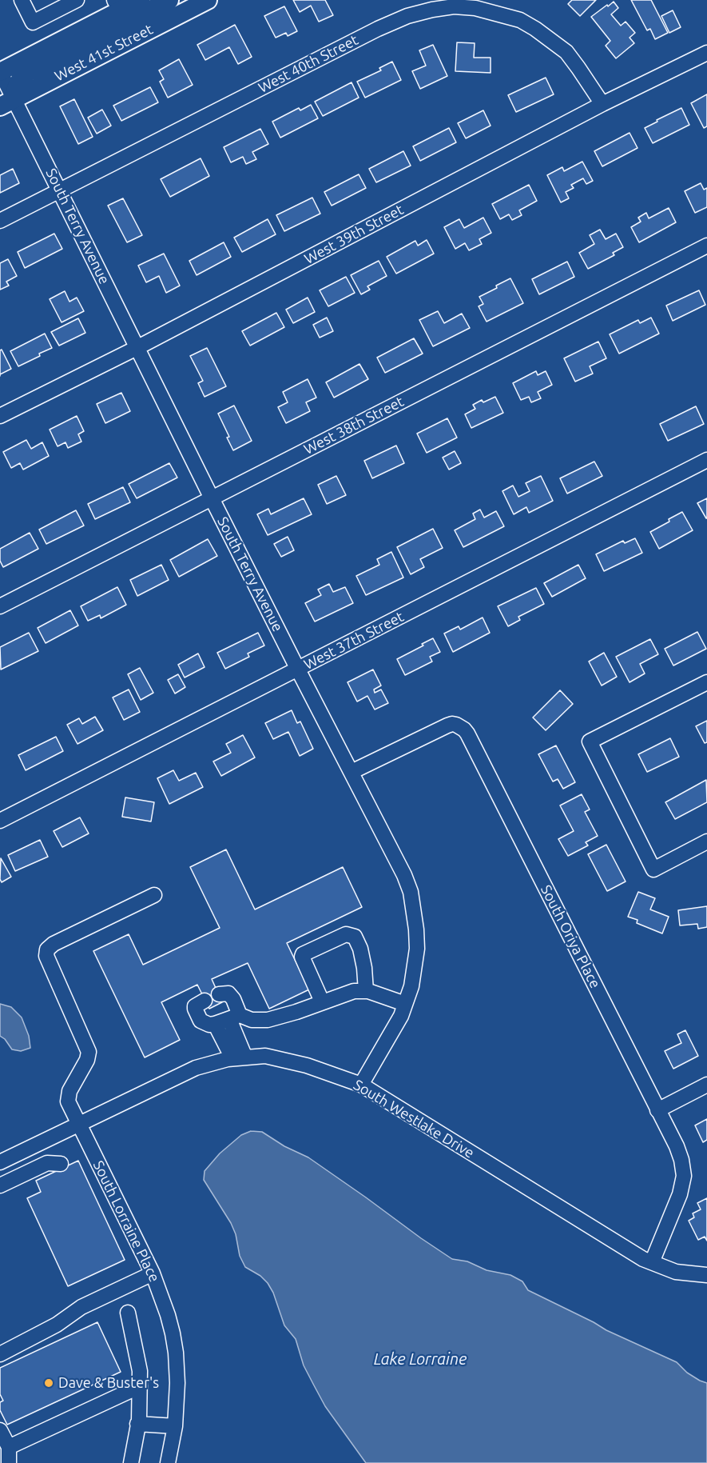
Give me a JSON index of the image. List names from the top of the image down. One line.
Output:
{"streets":{"main road":["West 41st Street"],"street":["West 40th Street","South Terry Avenue","West 39th Street","West 38th Street","West 37th Street","South Oriya Place","South Westlake Drive","South Lorraine Place"]},"crossings":[["West 41st Street","South Terry Avenue"],["West 40th Street","South Terry Avenue"],["West 40th Street","West 39th Street"],["South Terry Avenue","West 39th Street"],["South Terry Avenue","West 38th Street"],["South Terry Avenue","West 37th Street"],["South Terry Avenue","South Oriya Place"],["South Terry Avenue","South Westlake Drive"],["South Oriya Place","South Westlake Drive"],["South Westlake Drive","South Lorraine Place"]],"water":["Lake Lorraine"],"places":["Dave & Buster's"]}
